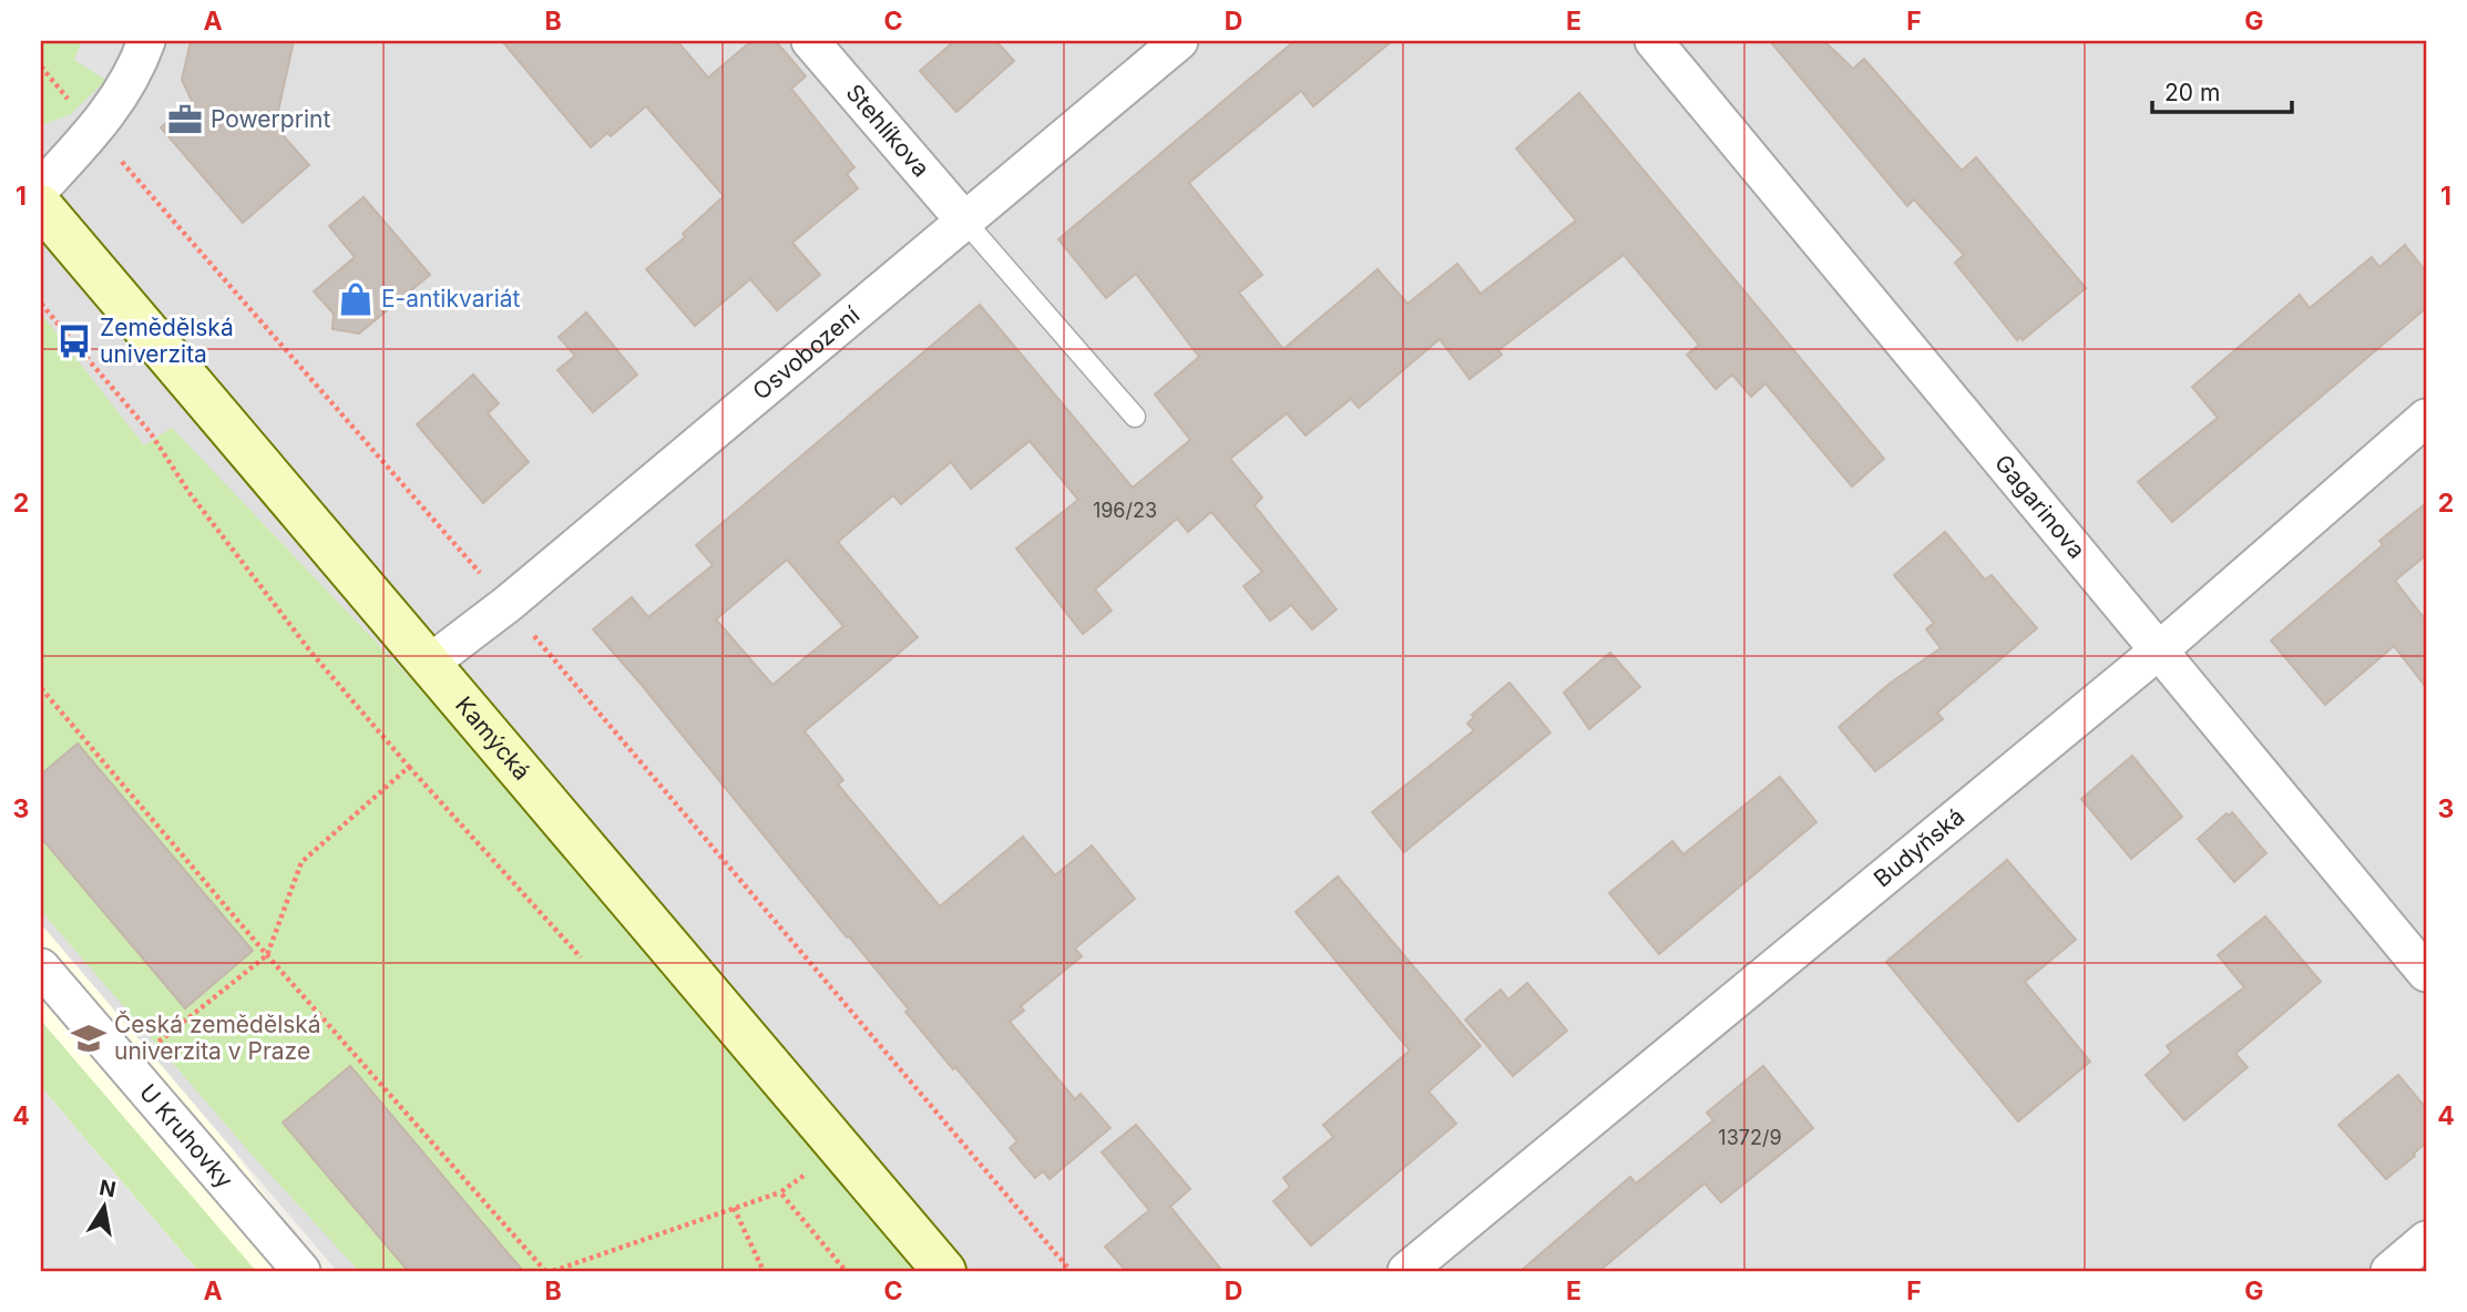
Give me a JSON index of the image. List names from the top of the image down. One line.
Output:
{"streets":{"main road":["Kamýcká"],"street":["Stehlíkova","Osvobození","Gagarinova","Budyňská","U Kruhovky"]},"crossings":[["Stehlíkova","Osvobození"],["Osvobození","Kamýcká"],["Gagarinova","Budyňská"]],"places":{"office":["Powerprint"],"shop":["E-antikvariát"],"bus stop":["Zemědělská univerzita"],"school or university":["Česká zemědělská univerzita v Praze"]},"house_numbers":["196/23","1372/9"],"scale_bar":"20 m","north":"top","grid":{"columns":["A","B","C","D","E","F","G"],"rows":["1","2","3","4"]}}
